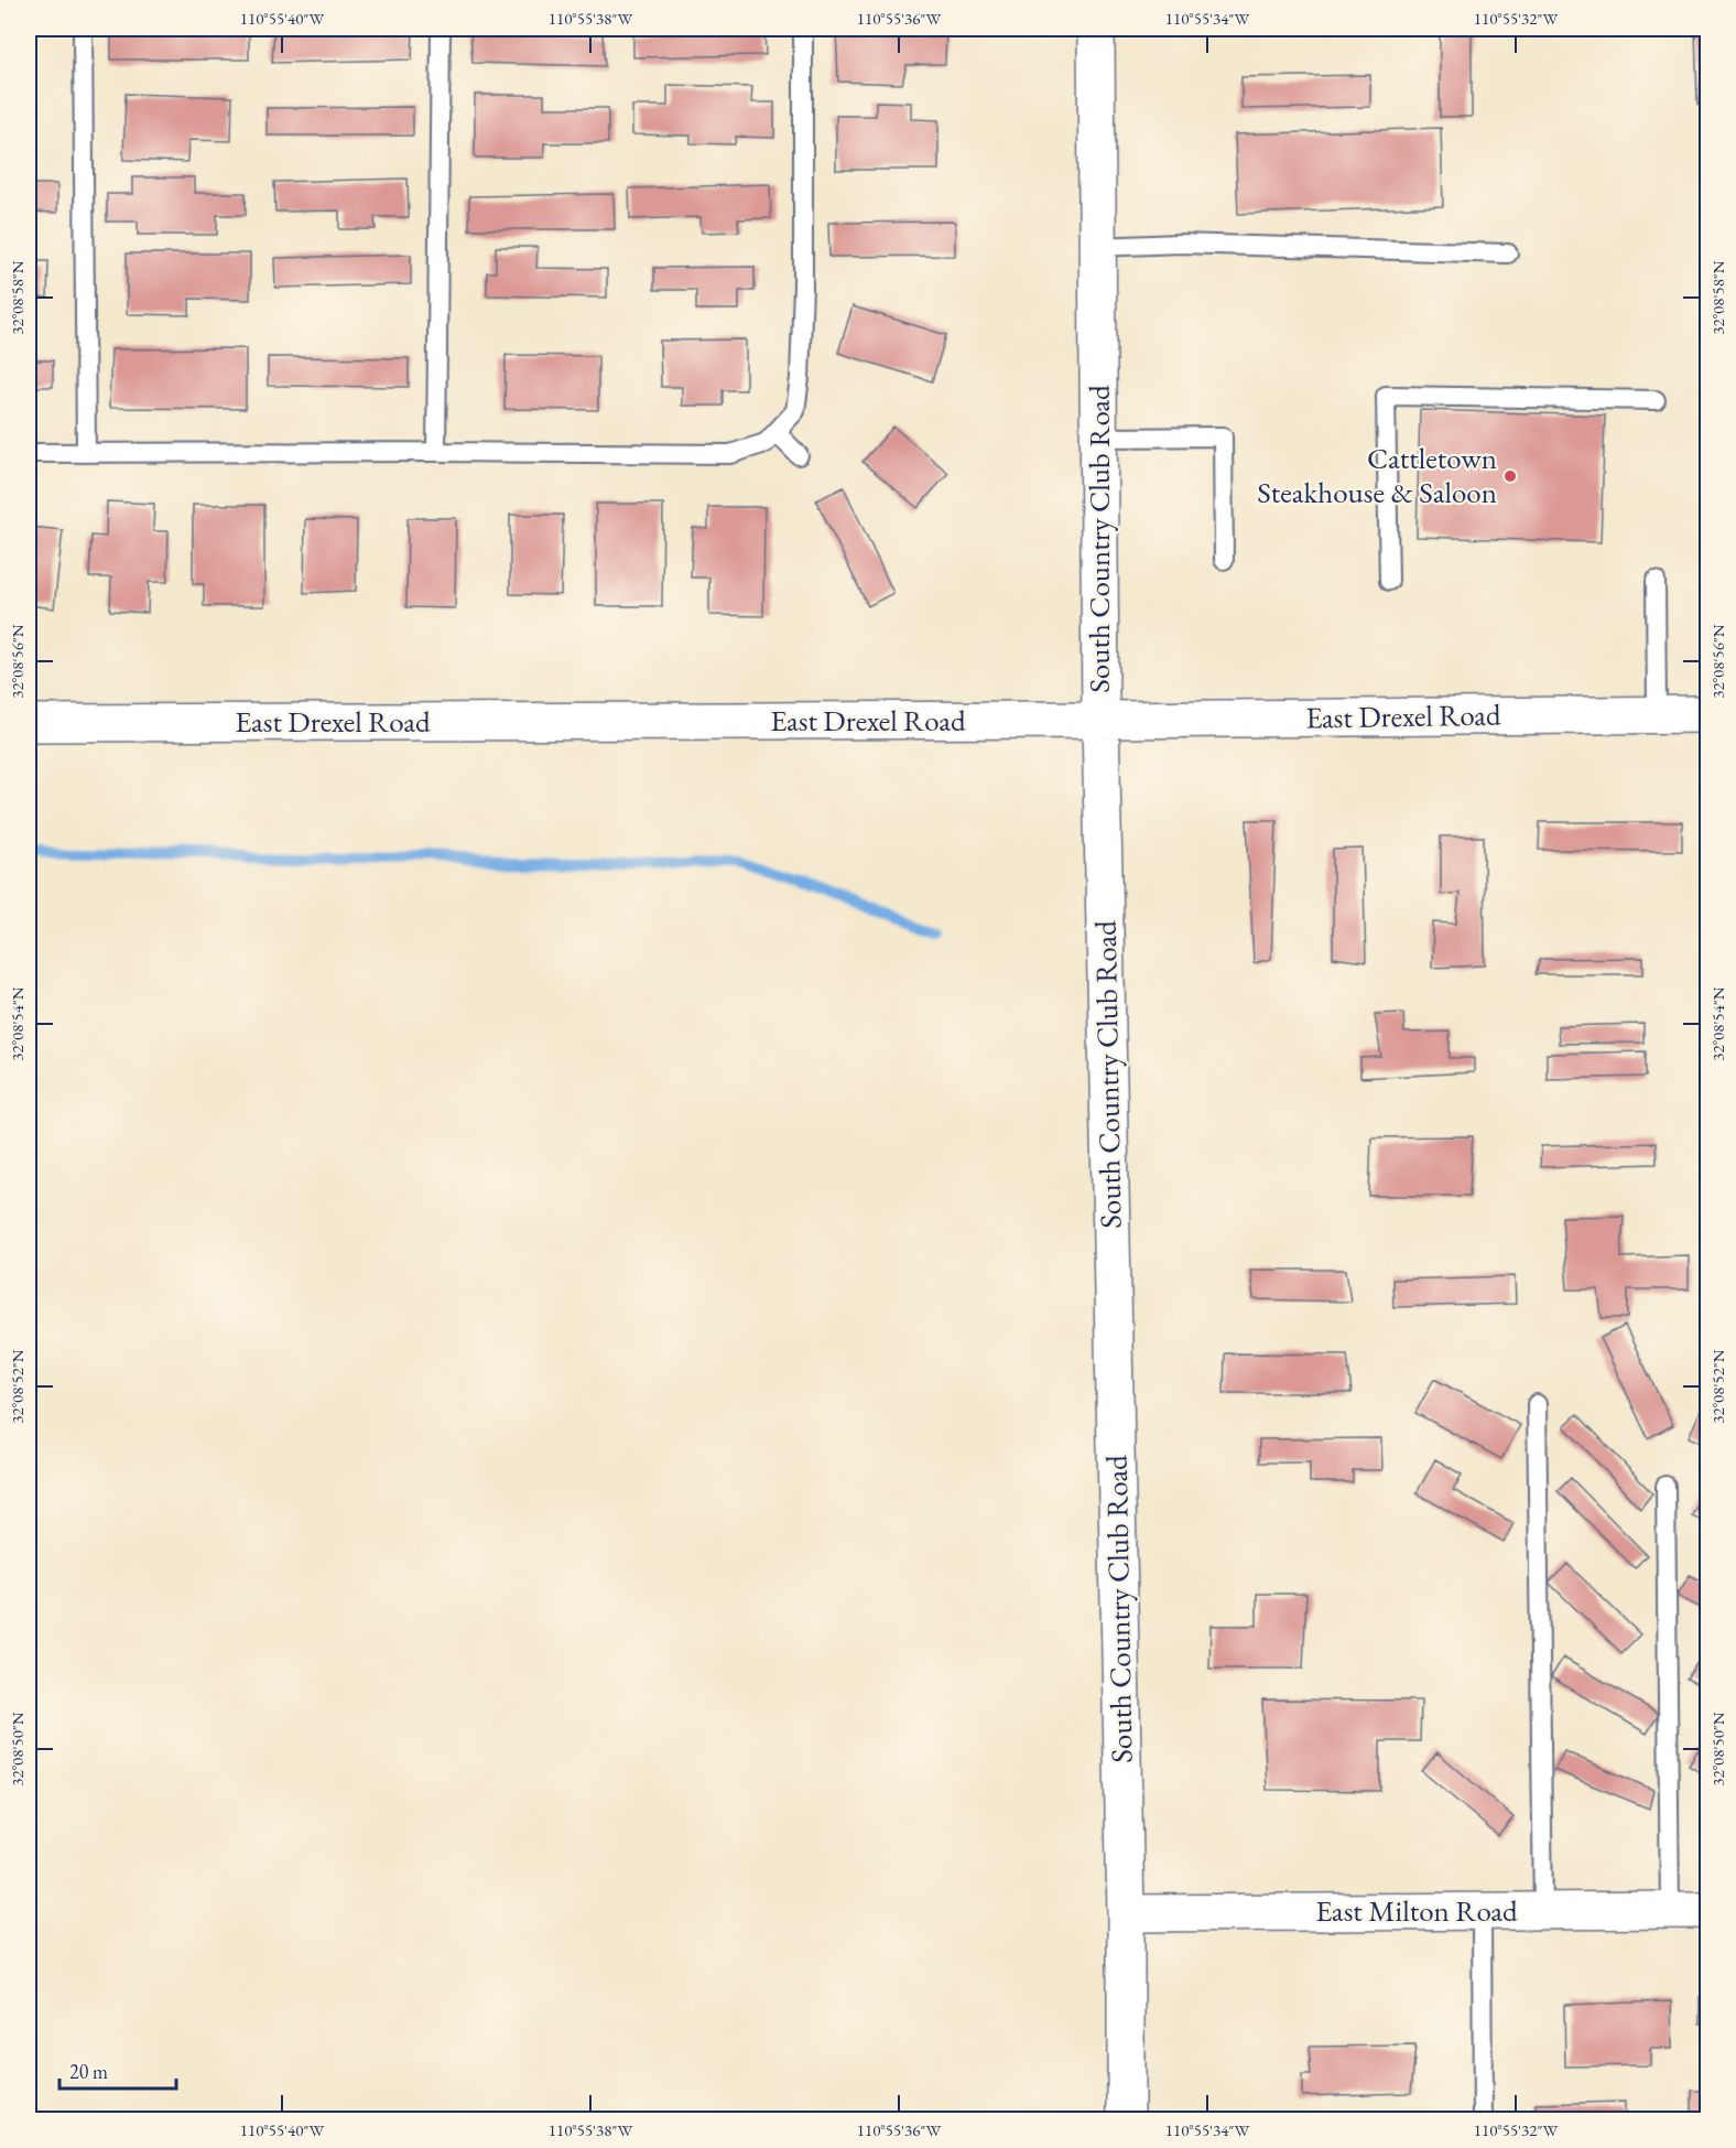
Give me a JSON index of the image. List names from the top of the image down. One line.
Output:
{"streets":{"street":["South Country Club Road","East Drexel Road","East Milton Road"]},"crossings":[["South Country Club Road","East Drexel Road"],["South Country Club Road","East Milton Road"]],"places":["Cattletown Steakhouse & Saloon"],"scale_bar":"20 m","coordinates":["110°55'40\"W","110°55'38\"W","110°55'36\"W","110°55'34\"W","110°55'32\"W","32°08'58\"N","32°08'56\"N","32°08'54\"N","32°08'52\"N","32°08'50\"N"]}
